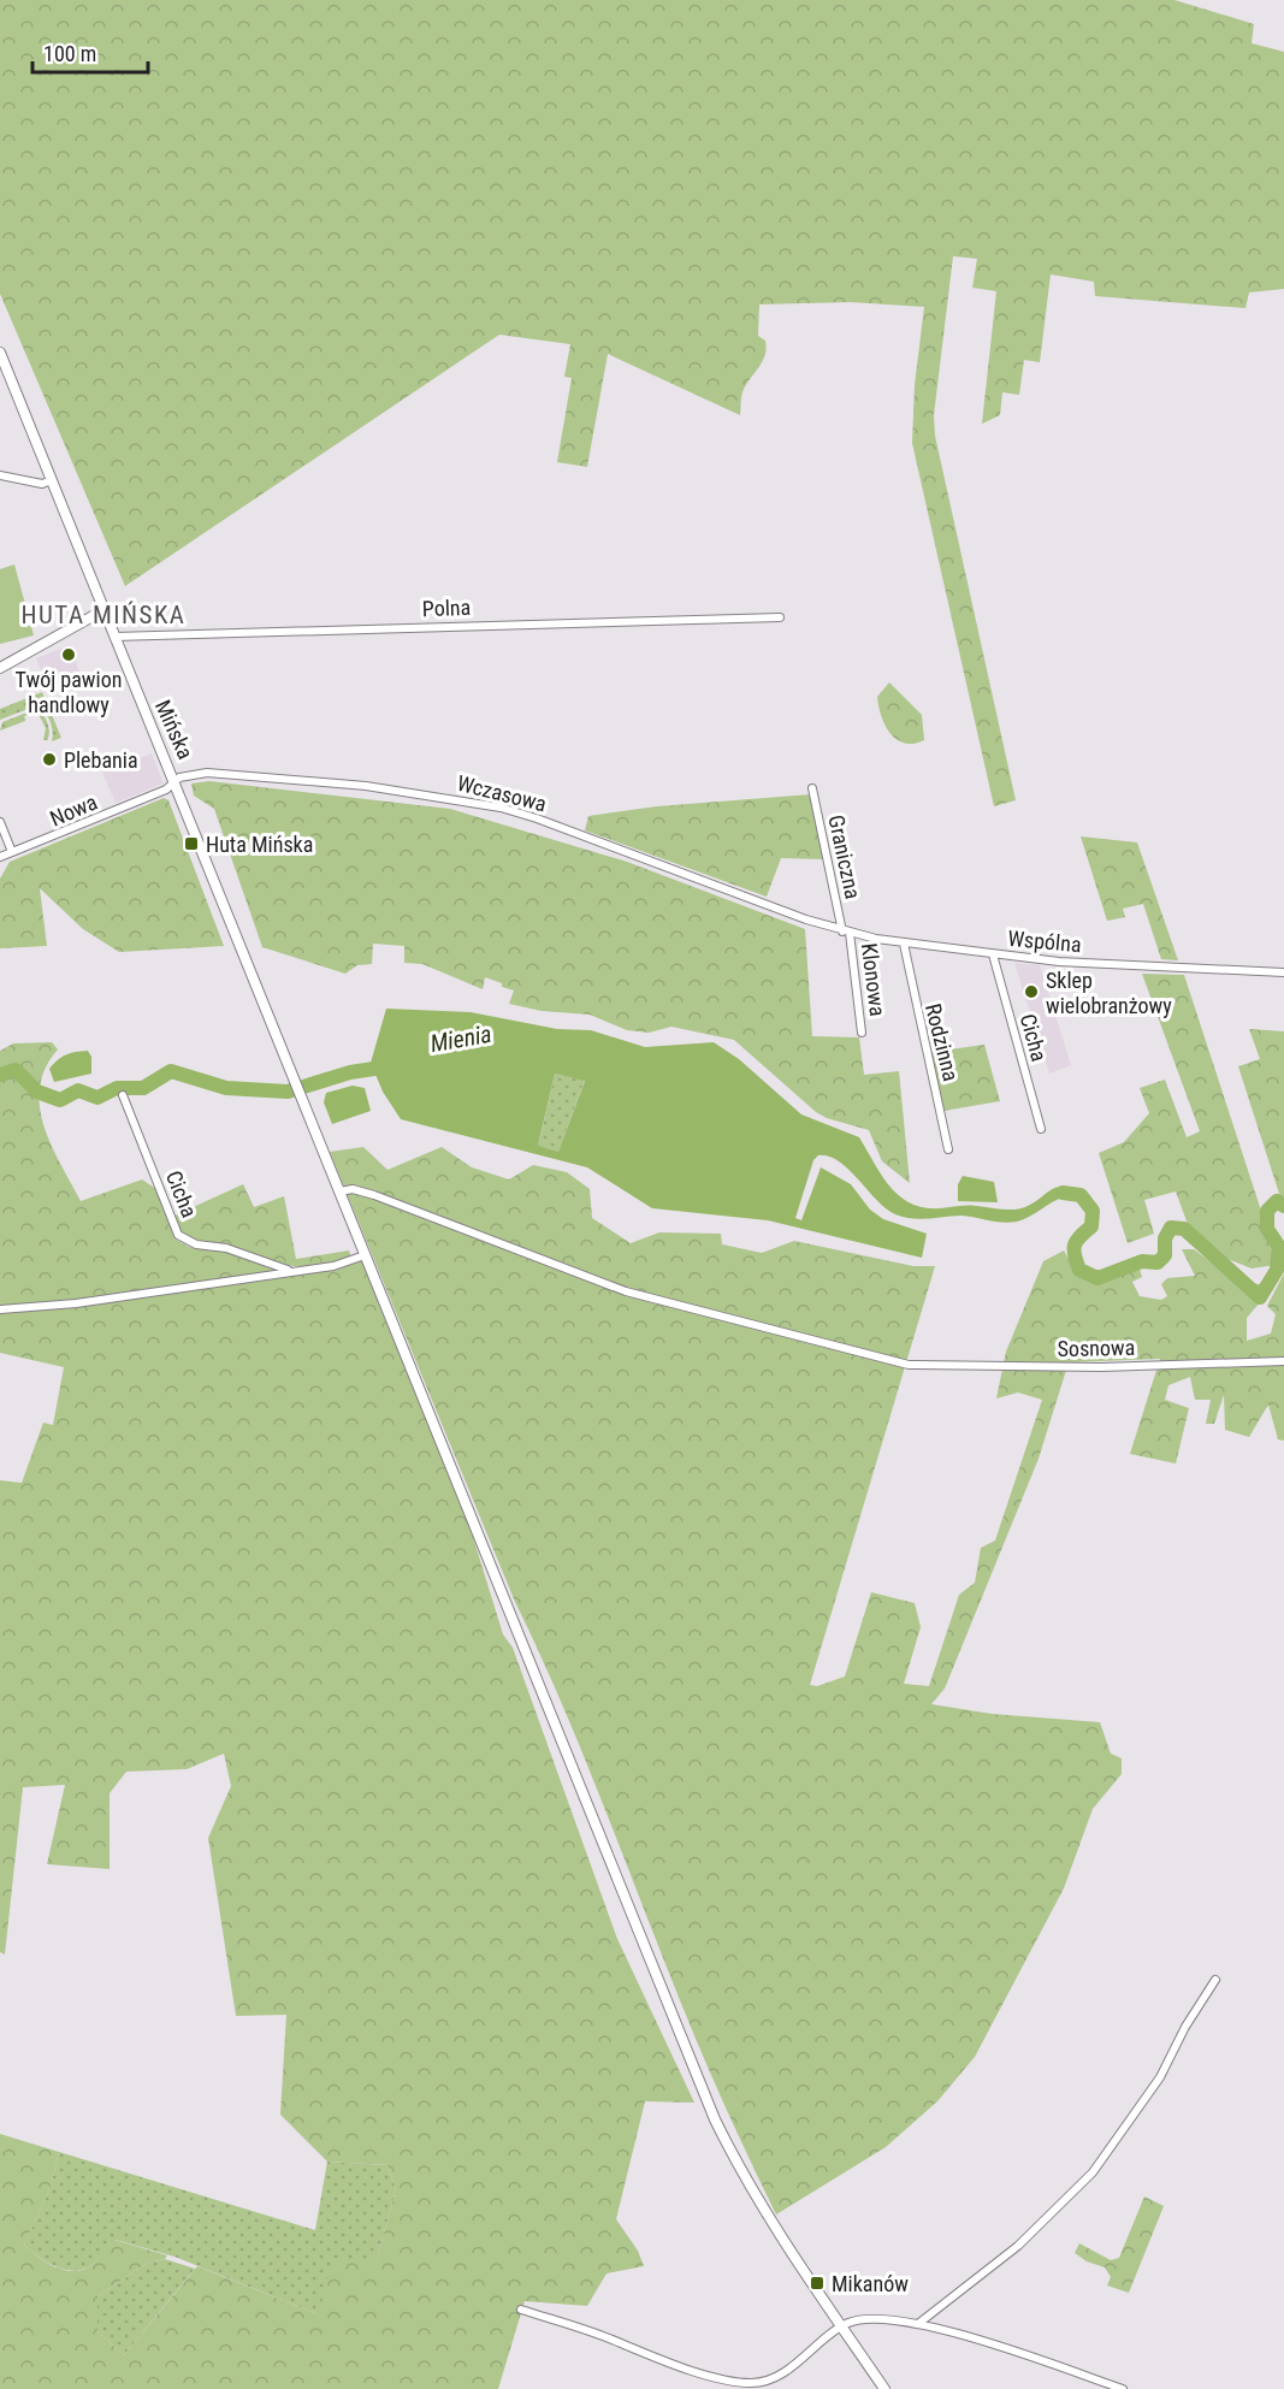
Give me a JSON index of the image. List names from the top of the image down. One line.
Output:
{"streets":{"main road":["Mińska"],"street":["Polna","Wczasowa","Nowa","Graniczna","Wspólna","Klonowa","Cicha","Rodzinna","Sosnowa"]},"crossings":[["Polna","Mińska"],["Mińska","Wczasowa"],["Mińska","Nowa"],["Mińska","Sosnowa"],["Wczasowa","Nowa"],["Wczasowa","Wspólna"],["Graniczna","Wspólna"],["Graniczna","Klonowa"],["Wspólna","Klonowa"],["Wspólna","Cicha"],["Wspólna","Rodzinna"]],"districts":["HUTA MIŃSKA"],"water":["Mienia"],"places":{"other":["Twój pawion handlowy","Plebania","Sklep wielobranżowy"],"transit":["Huta Mińska","Mikanów"]},"scale_bar":"100 m"}
